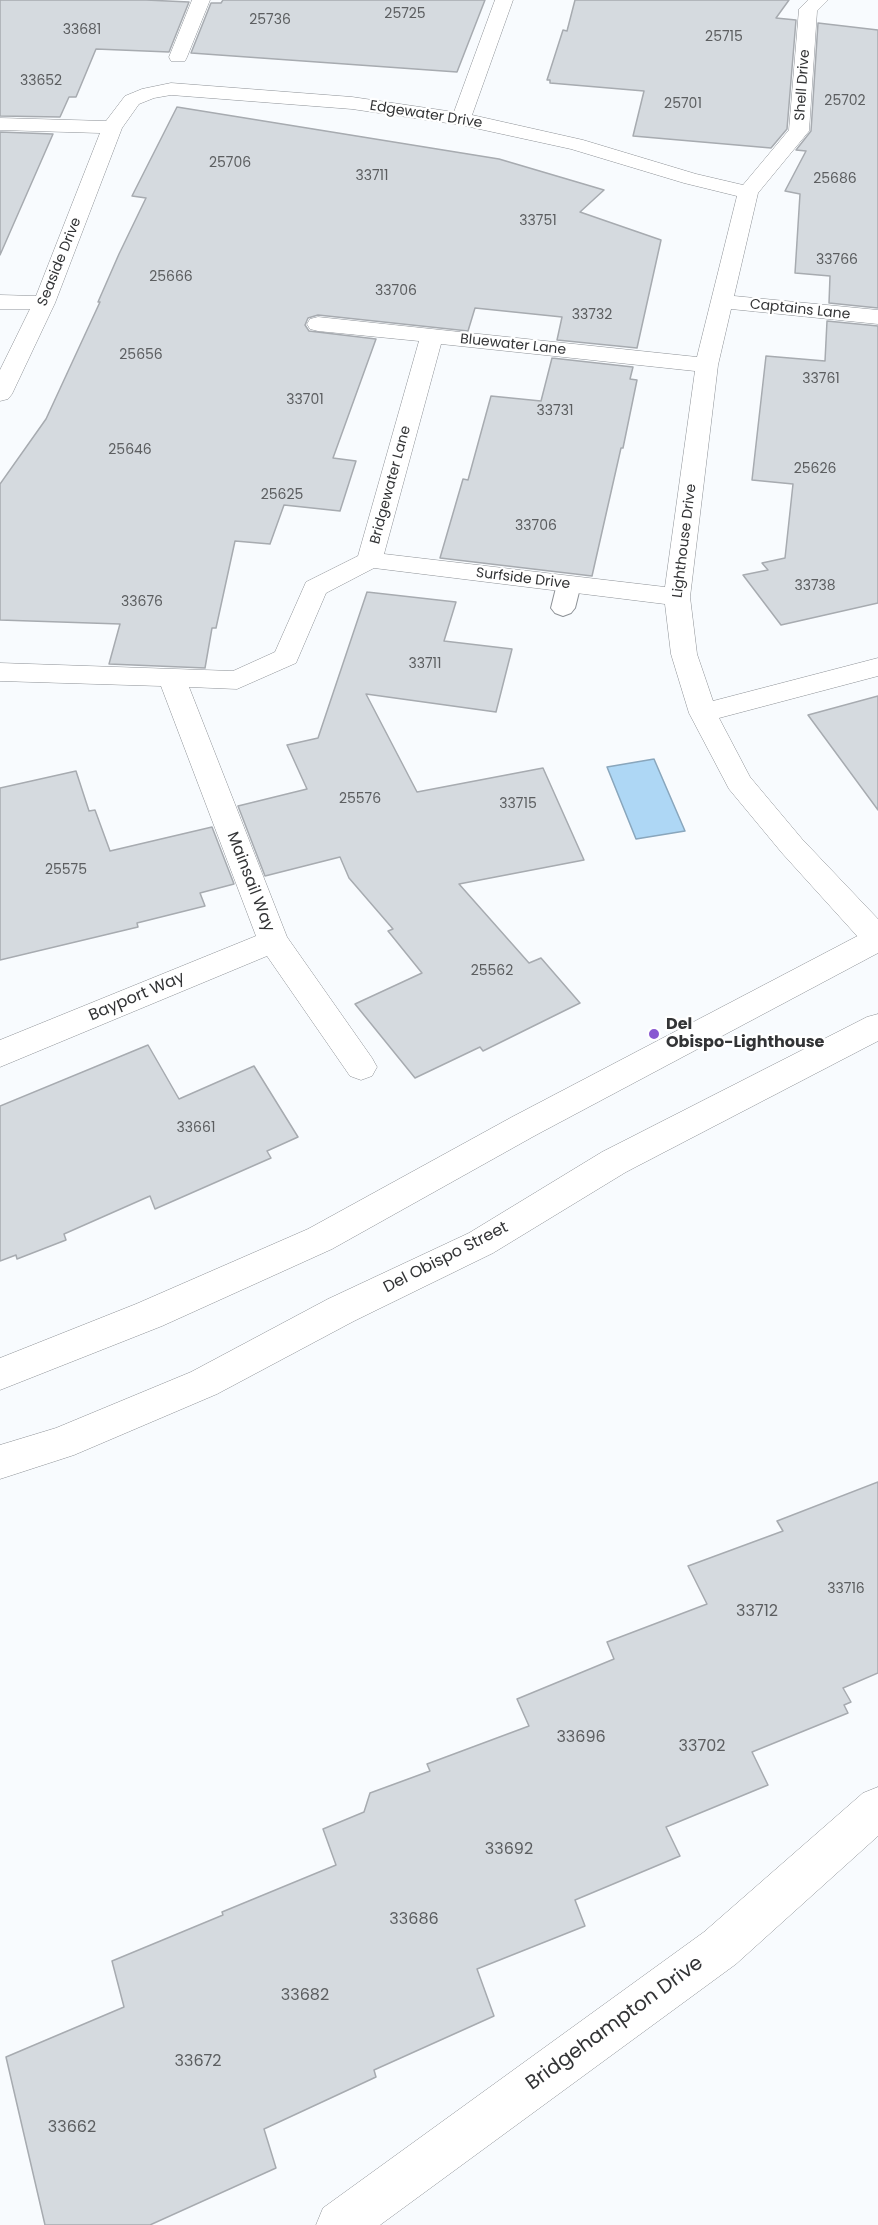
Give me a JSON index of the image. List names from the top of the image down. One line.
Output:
{"streets":{"street":["Shell Drive","Edgewater Drive","Seaside Drive","Captains Lane","Bluewater Lane","Bridgewater Lane","Lighthouse Drive","Surfside Drive","Mainsail Way","Bayport Way","Del Obispo Street","Bridgehampton Drive"]},"crossings":[["Shell Drive","Edgewater Drive"],["Shell Drive","Lighthouse Drive"],["Edgewater Drive","Seaside Drive"],["Edgewater Drive","Lighthouse Drive"],["Captains Lane","Lighthouse Drive"],["Bluewater Lane","Bridgewater Lane"],["Bluewater Lane","Lighthouse Drive"],["Bridgewater Lane","Surfside Drive"],["Bridgewater Lane","Mainsail Way"],["Lighthouse Drive","Surfside Drive"],["Mainsail Way","Bayport Way"]],"places":["Del Obispo-Lighthouse"],"house_numbers":["25725","25736","33681","25715","33652","25702","25701","25706","33711","25686","33751","33766","25666","33706","33732","25656","33761","33701","33731","25646","25626","25625","33706","33738","33676","33711","25576","33715","25575","25562","33661","33716","33712","33696","33702","33692","33686","33682","33672","33662"]}
